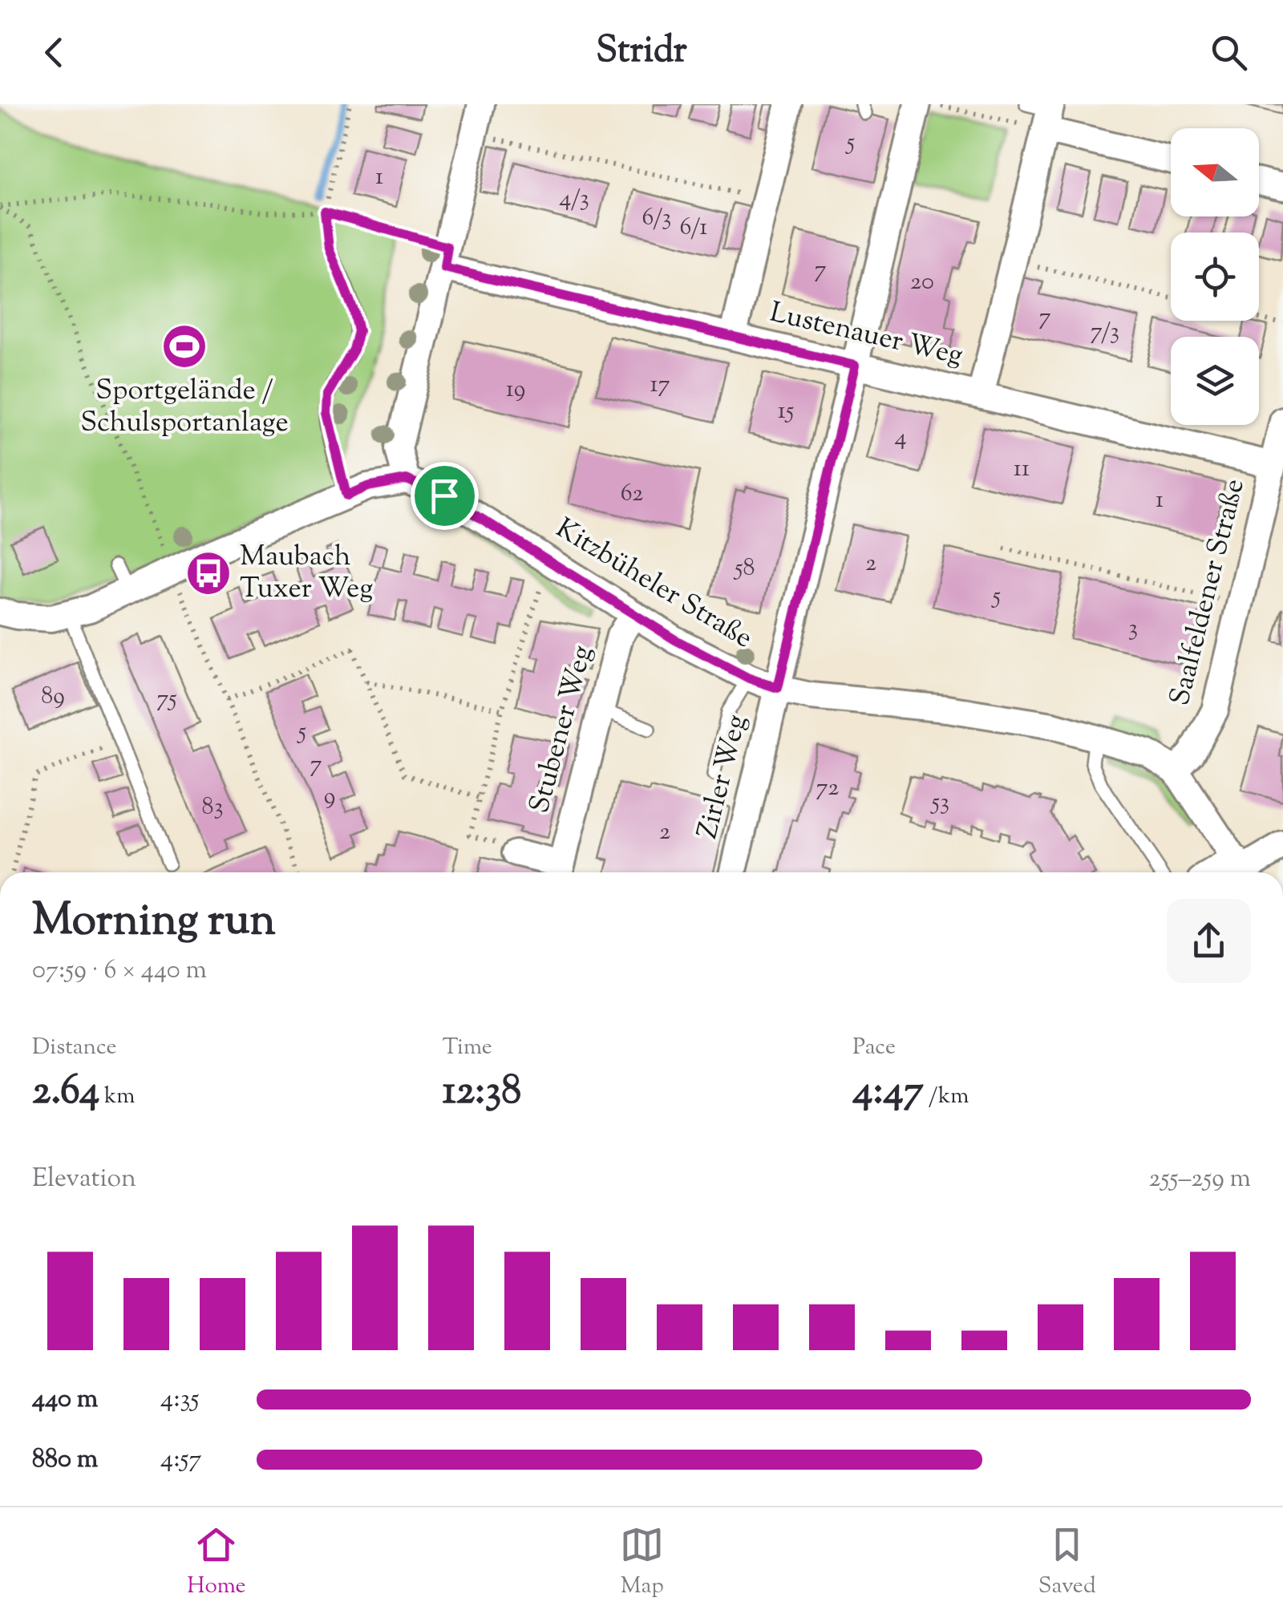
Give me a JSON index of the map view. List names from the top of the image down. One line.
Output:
{"streets":{"street":["Lustenauer Weg","Kitzbüheler Straße","Saalfeldener Straße","Stubener Weg","Zirler Weg"]},"crossings":[["Lustenauer Weg","Saalfeldener Straße"],["Lustenauer Weg","Zirler Weg"],["Kitzbüheler Straße","Saalfeldener Straße"],["Kitzbüheler Straße","Stubener Weg"],["Kitzbüheler Straße","Zirler Weg"]],"places":{"sports":["Sportgelände / Schulsportanlage"],"bus stop":["Maubach Tuxer Weg"]},"house_numbers":["5","1","4/3","6/3","6/1","7","20","7","7/3","17","19","15","4","11","62","1","2","58","5","3","89","75","5","7","72","9","53","83","2"],"north":"left","page":{"header":"Stridr","heading":["Morning run","07:59 · 6 × 440 m"],"stats":[["Distance","2.64 km"],["Time","12:38"],["Pace","4:47 /km"]],"chart":["Elevation","255–259 m"],"list":[{"name":"440 m","note":"4:35"},{"name":"880 m","note":"4:57"}],"tabs":["Home","Map","Saved"]}}
